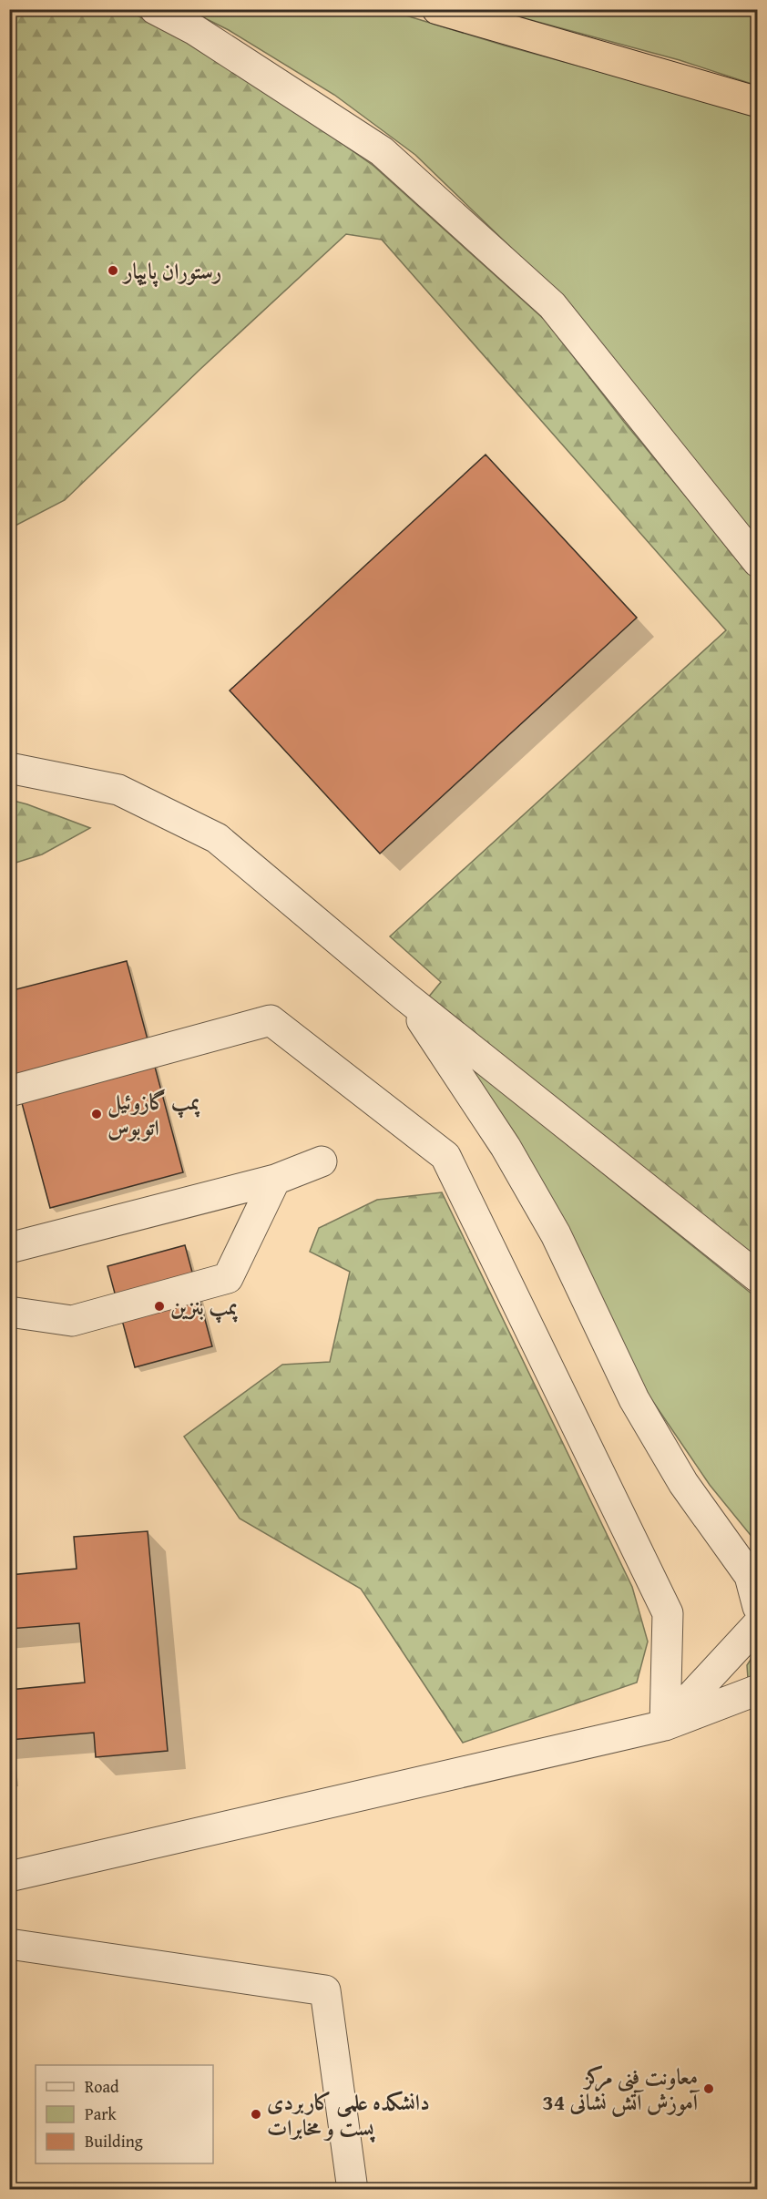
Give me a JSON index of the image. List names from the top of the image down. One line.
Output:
{"places":["رستوران پایپار","پمپ گازوئیل اتوبوس","پمپ بنزین","معاونت فنی مرکز آموزش آتش نشانی 34","دانشکده علمی کاربردی پست و مخابرات"],"legend":["Road","Park","Building"]}
